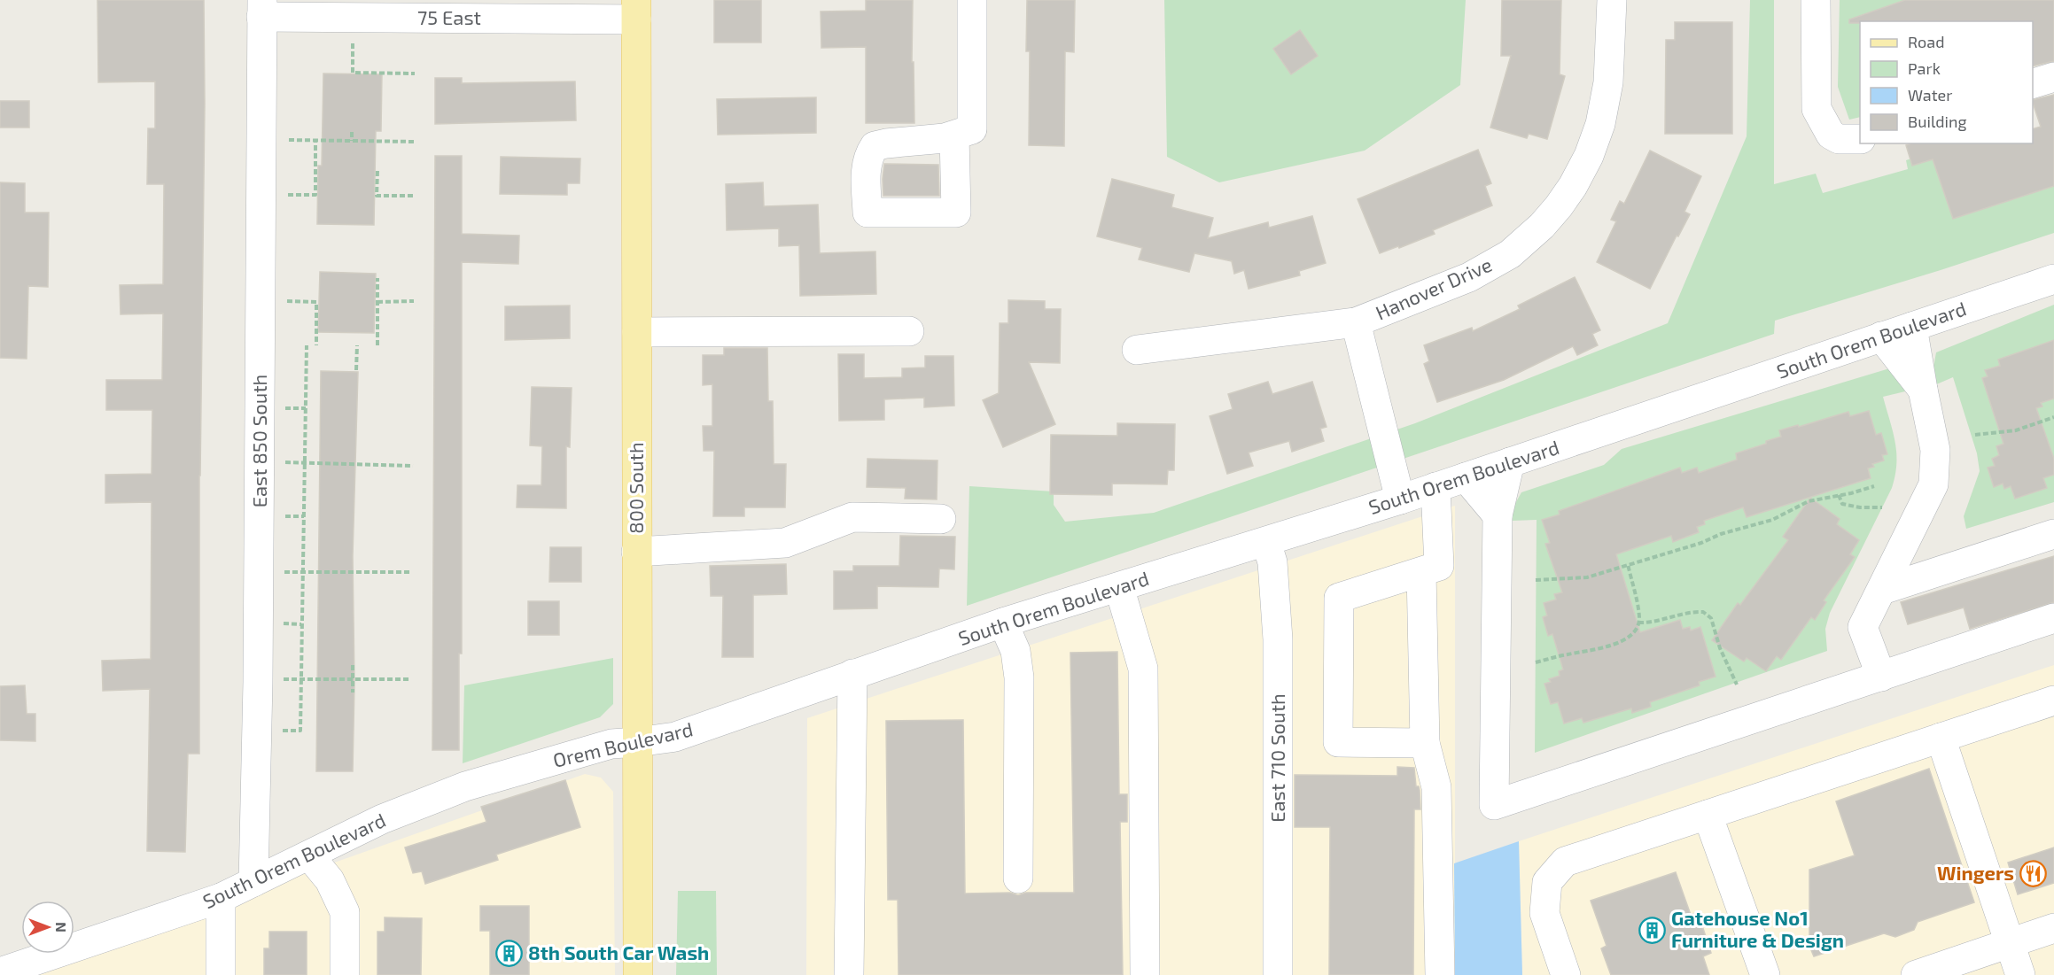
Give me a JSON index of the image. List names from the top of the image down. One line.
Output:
{"streets":{"main road":["800 South"],"street":["75 East","Hanover Drive","South Orem Boulevard","East 850 South","Orem Boulevard","East 710 South"]},"crossings":[["75 East","East 850 South"],["75 East","800 South"],["South Orem Boulevard","East 850 South"],["South Orem Boulevard","Orem Boulevard"],["South Orem Boulevard","East 710 South"],["800 South","Orem Boulevard"]],"places":{"restaurant":["Wingers"],"building":["Gatehouse No1 Furniture & Design","8th South Car Wash"]},"legend":["Road","Park","Water","Building"],"north":"right"}
